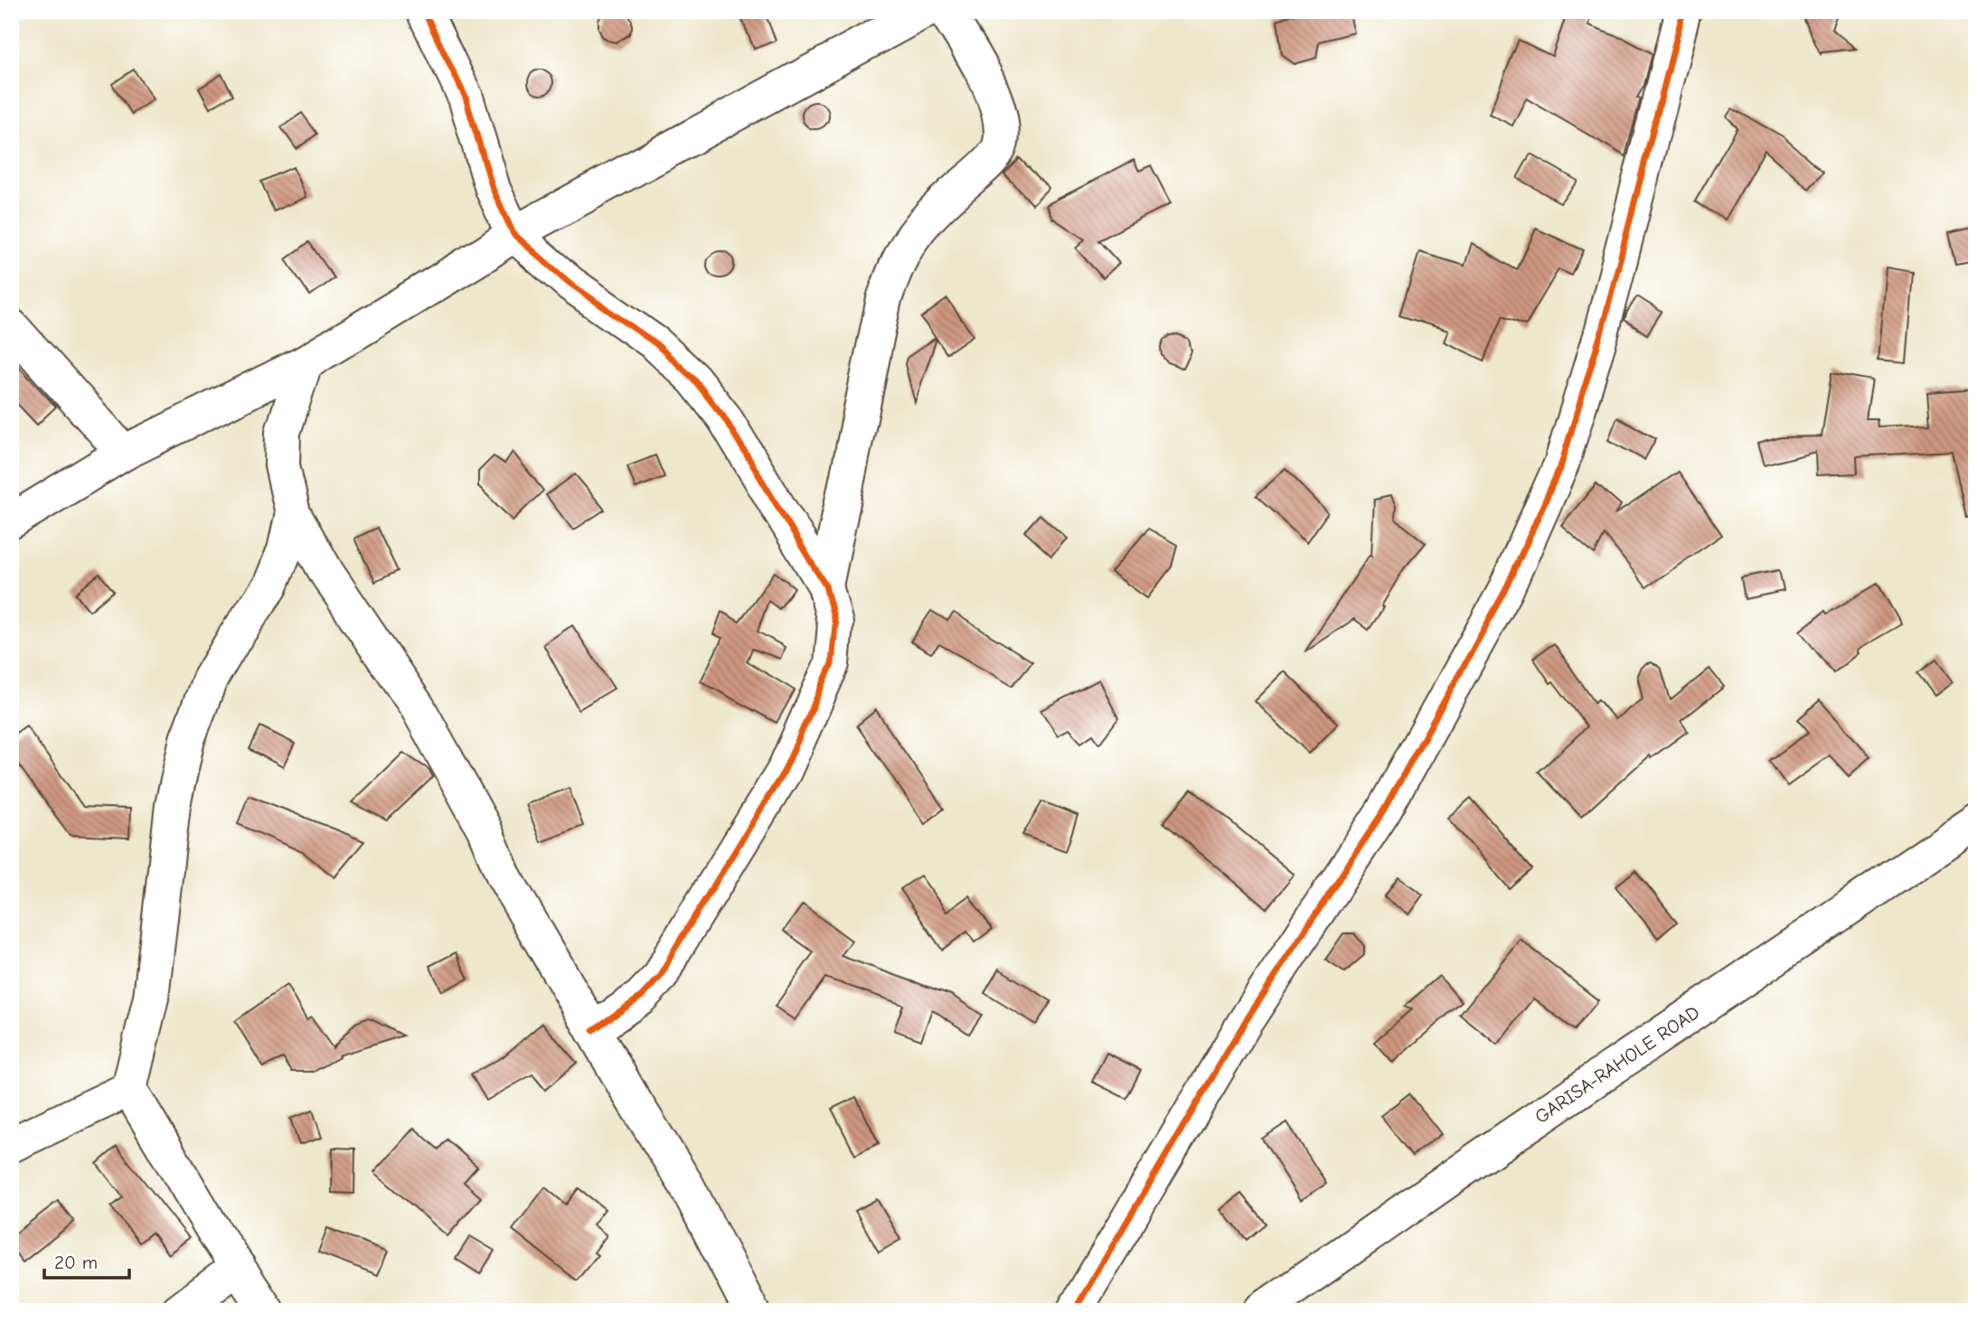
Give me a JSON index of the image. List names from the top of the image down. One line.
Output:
{"streets":{"street":["GARISA-RAHOLE ROAD"]},"scale_bar":"20 m"}
